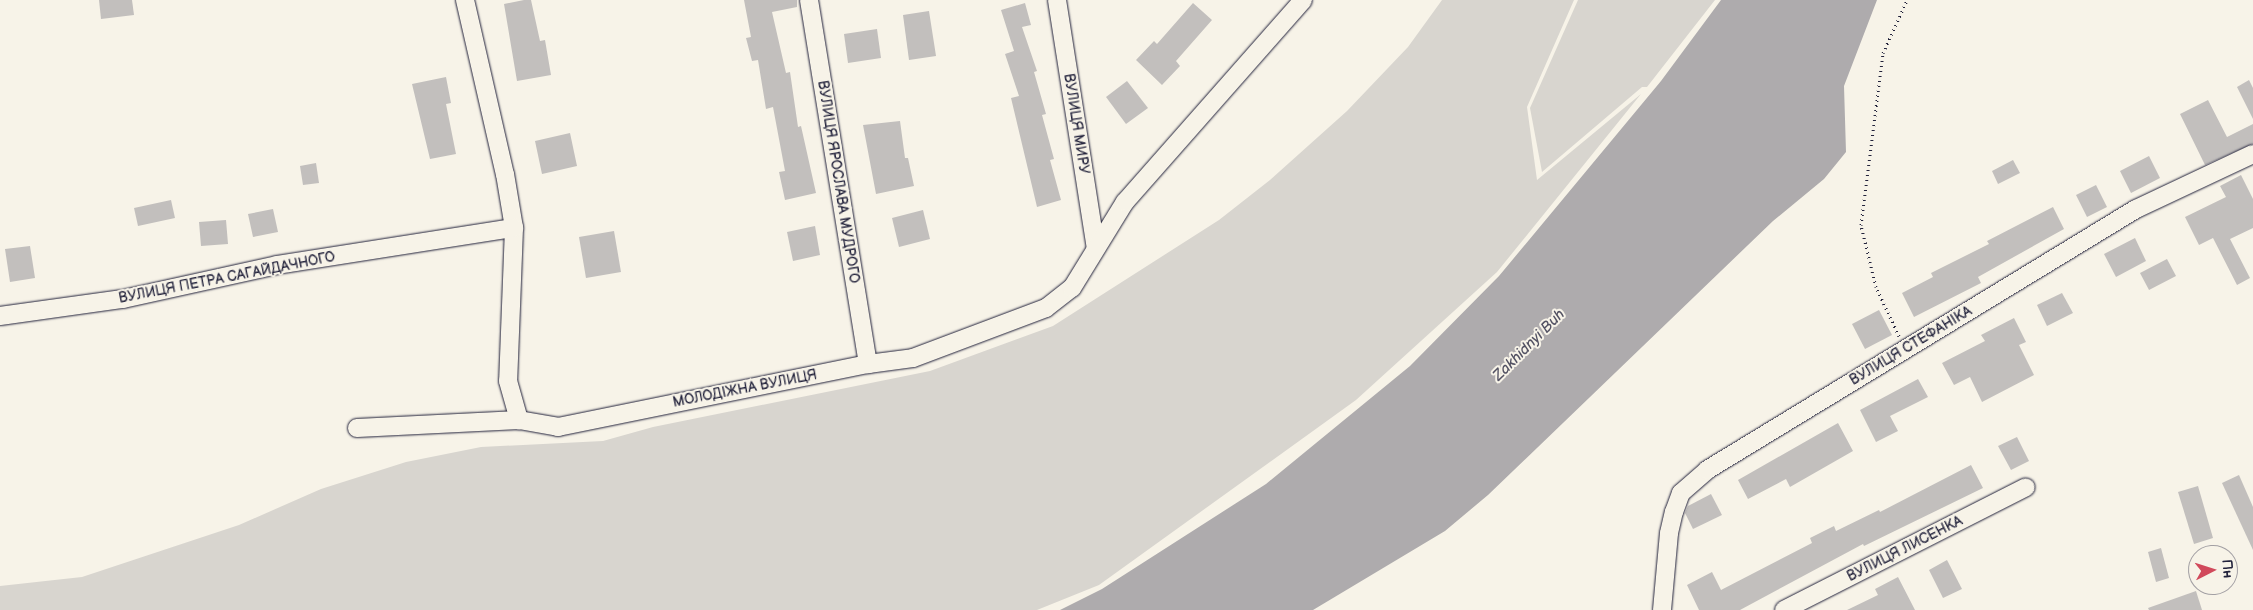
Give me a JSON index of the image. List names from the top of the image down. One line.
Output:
{"streets":{"street":["ВУЛИЦЯ МИРУ","ВУЛИЦЯ ЯРОСЛАВА МУДРОГО","ВУЛИЦЯ ПЕТРА САГАЙДАЧНОГО","ВУЛИЦЯ СТЕФАНІКА","МОЛОДІЖНА ВУЛИЦЯ","ВУЛИЦЯ ЛИСЕНКА"]},"crossings":[["ВУЛИЦЯ МИРУ","МОЛОДІЖНА ВУЛИЦЯ"],["ВУЛИЦЯ ЯРОСЛАВА МУДРОГО","МОЛОДІЖНА ВУЛИЦЯ"]],"water":["Zakhidnyi Buh"],"north":"right"}
